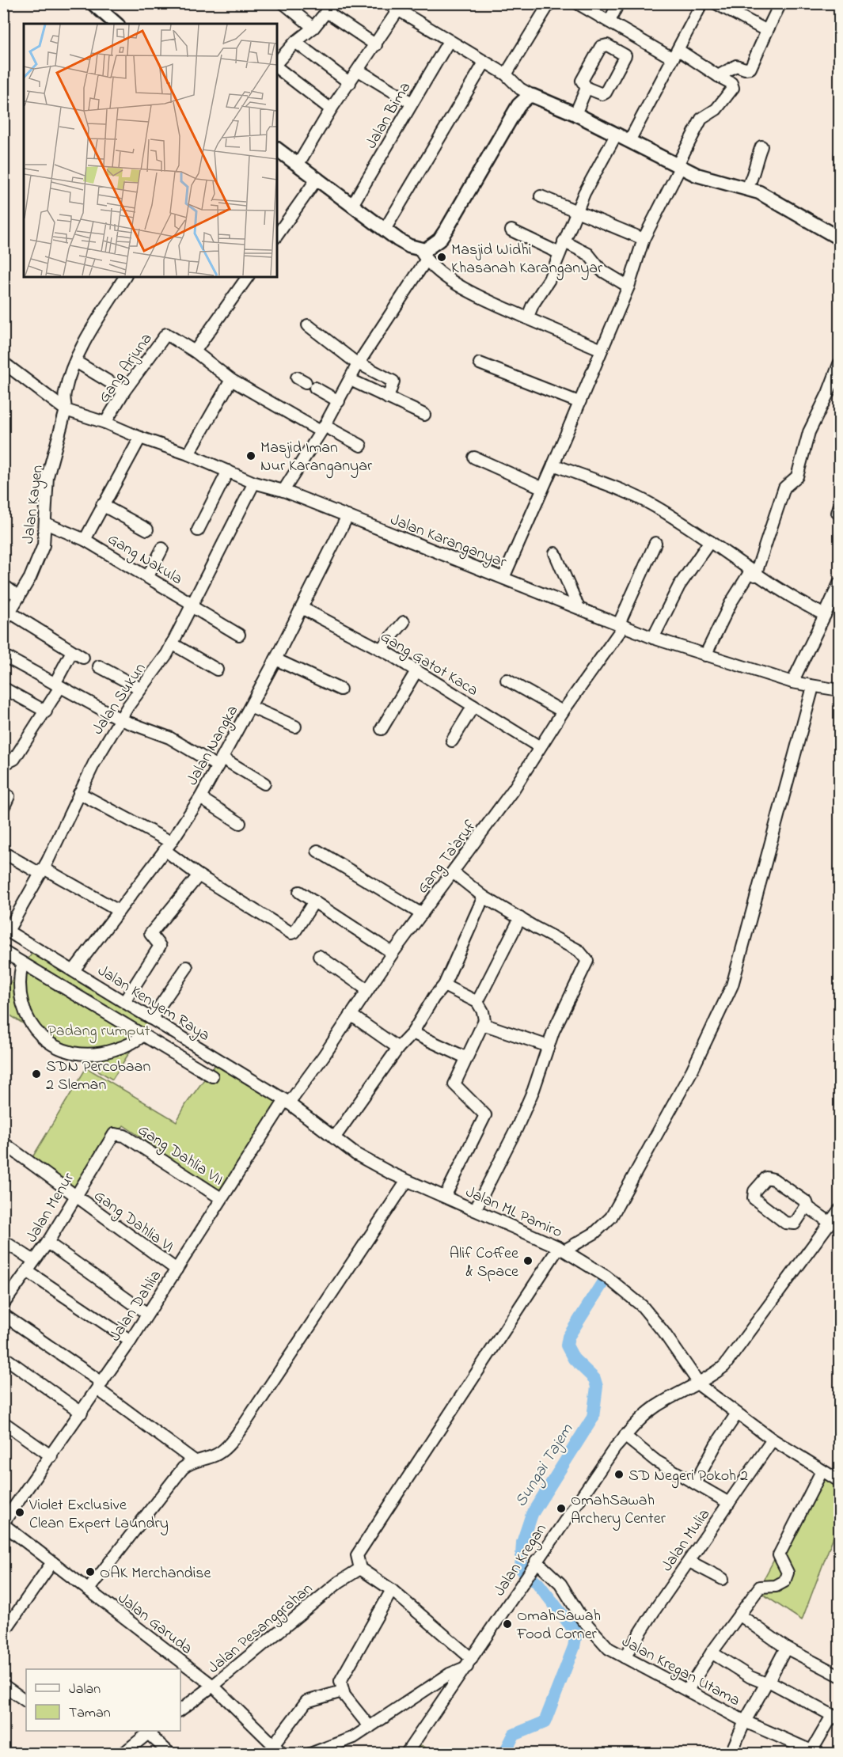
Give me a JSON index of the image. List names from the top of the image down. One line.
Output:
{"streets":{"street":["Jalan Bima","Gang Arjuna","Jalan Kayen","Jalan Karanganyar","Gang Nakula","Gang Gatot Kaca","Jalan Sukun","Jalan Nangka","Gang Ta'aruf","Jalan Kenyem Raya","Gang Dahlia VII","Jalan Menur","Jalan ML Pamiro","Gang Dahlia VI","Jalan Dahlia","Jalan Mulia","Jalan Kregan","Jalan Garuda","Jalan Pesanggrahan","Jalan Kregan Utama"]},"crossings":[["Gang Arjuna","Jalan Karanganyar"],["Jalan Kayen","Jalan Karanganyar"],["Jalan Kayen","Gang Nakula"],["Jalan Karanganyar","Gang Nakula"],["Jalan Karanganyar","Jalan Sukun"],["Jalan Karanganyar","Jalan Nangka"],["Jalan Karanganyar","Gang Ta'aruf"],["Gang Nakula","Jalan Sukun"],["Gang Gatot Kaca","Jalan Nangka"],["Gang Gatot Kaca","Gang Ta'aruf"],["Jalan Sukun","Jalan Kenyem Raya"],["Jalan Nangka","Jalan Kenyem Raya"],["Gang Ta'aruf","Jalan Kenyem Raya"],["Gang Ta'aruf","Jalan ML Pamiro"],["Gang Ta'aruf","Jalan Dahlia"],["Jalan Kenyem Raya","Jalan ML Pamiro"],["Jalan Kenyem Raya","Jalan Dahlia"],["Gang Dahlia VII","Jalan Menur"],["Gang Dahlia VII","Jalan Dahlia"],["Jalan Menur","Gang Dahlia VI"],["Jalan ML Pamiro","Jalan Dahlia"],["Jalan ML Pamiro","Jalan Mulia"],["Jalan ML Pamiro","Jalan Kregan"],["Gang Dahlia VI","Jalan Dahlia"],["Jalan Dahlia","Jalan Garuda"],["Jalan Mulia","Jalan Kregan Utama"],["Jalan Kregan","Jalan Kregan Utama"],["Jalan Garuda","Jalan Pesanggrahan"]],"water":["Sungai Tajem"],"parks":["Padang rumput"],"places":["Masjid Widhi Khasanah Karanganyar","Masjid Iman Nur Karanganyar","SDN Percobaan 2 Sleman","Alif Coffee & Space","SD Negeri Pokoh 2","OmahSawah Archery Center","Violet Exclusive Clean Expert Laundry","OAK Merchandise","OmahSawah Food Corner"],"legend":["Jalan","Taman"]}
